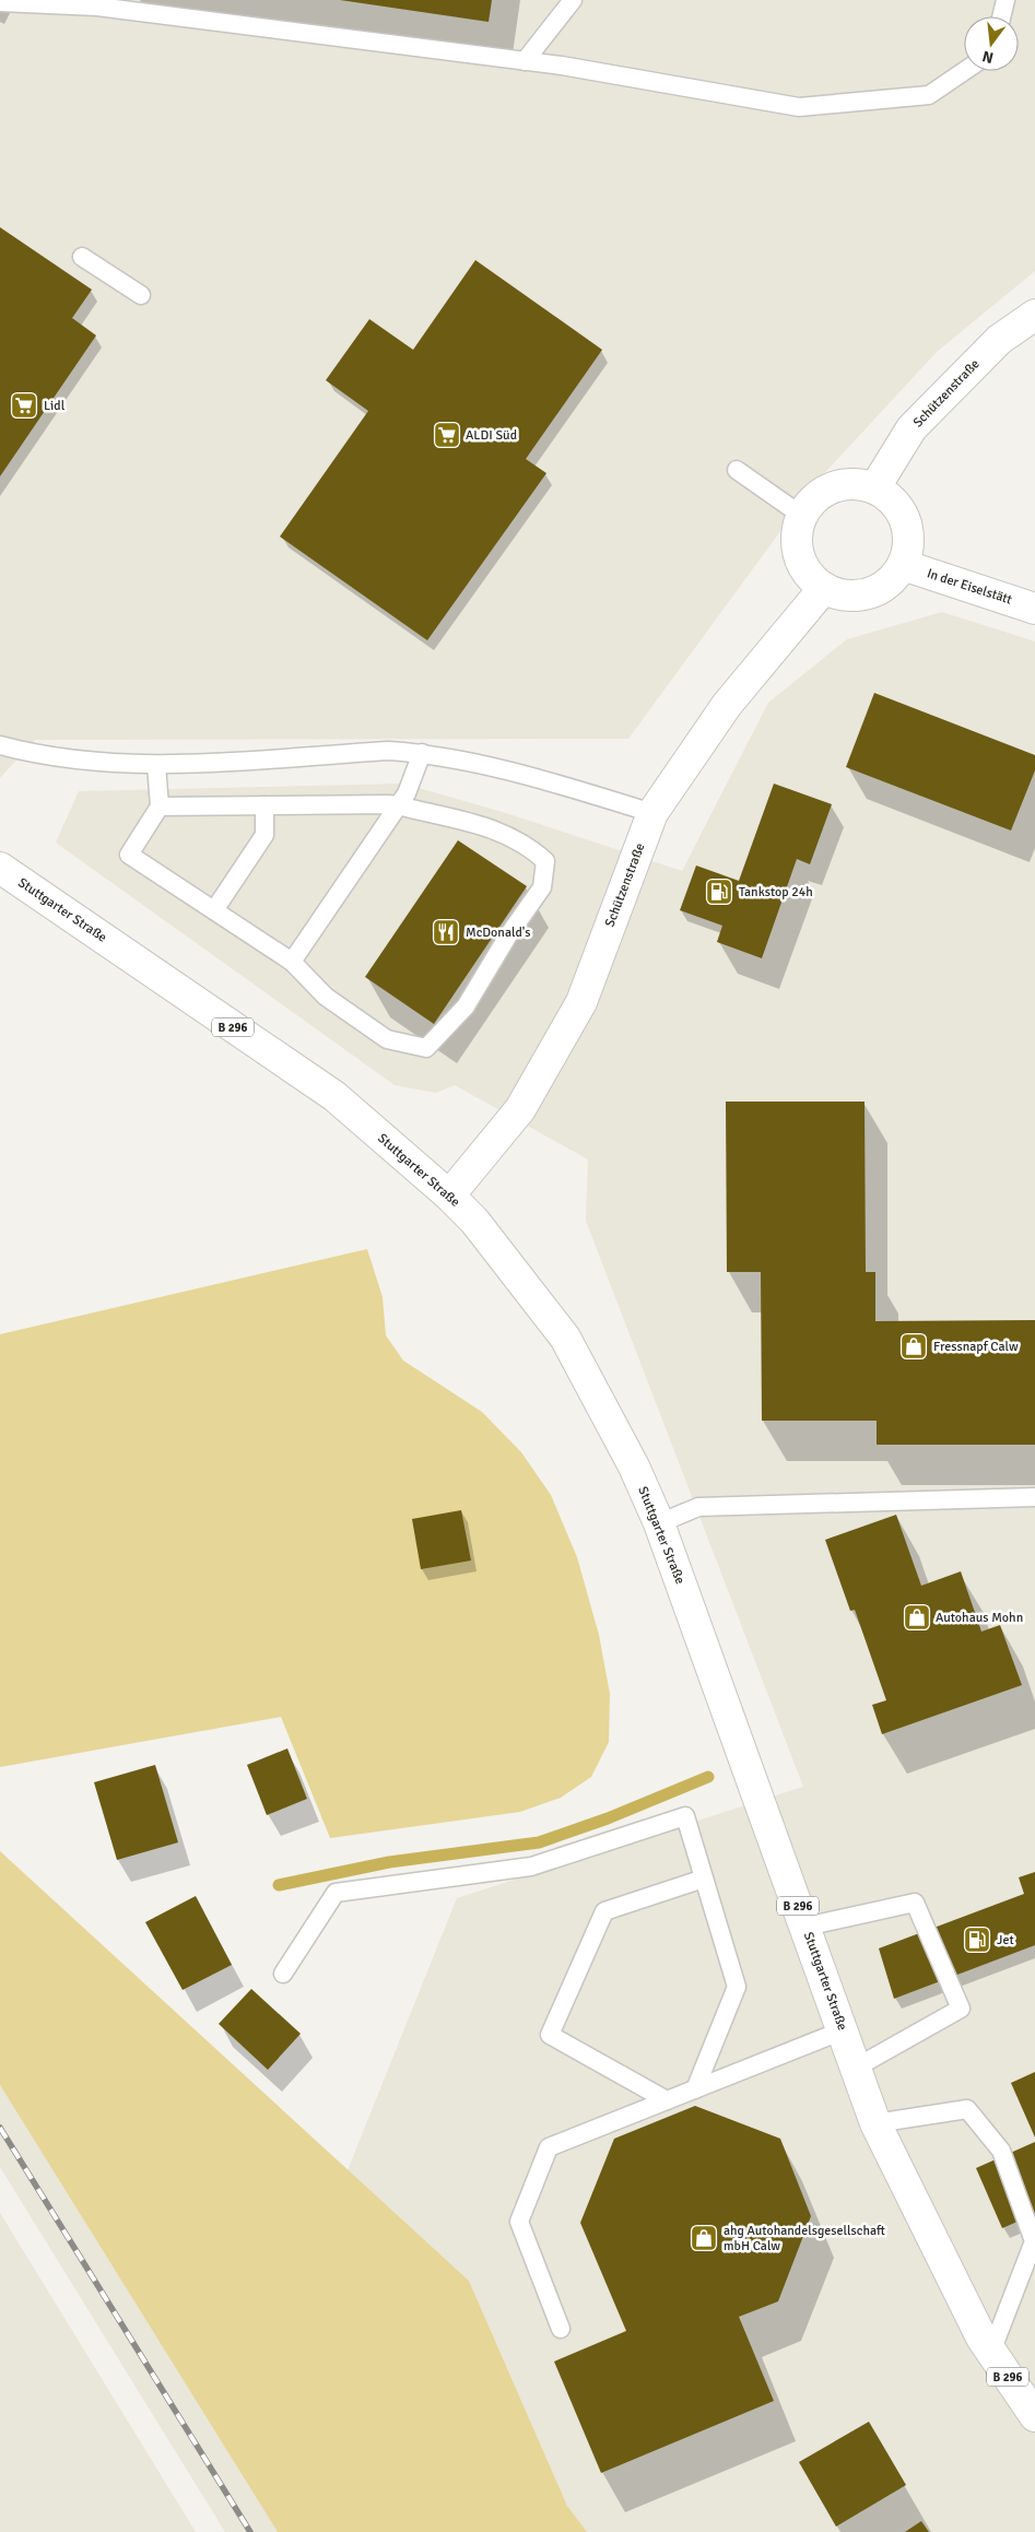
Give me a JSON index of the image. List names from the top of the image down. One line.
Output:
{"streets":{"main road":["Schützenstraße","In der Eiselstätt","Stuttgarter Straße","B 296"]},"crossings":[["Schützenstraße","In der Eiselstätt"],["Schützenstraße","Stuttgarter Straße"]],"places":{"supermarket":["Lidl","ALDI Süd"],"fuel station":["Tankstop 24h","Jet"],"restaurant":["McDonald's"],"shop":["Fressnapf Calw","Autohaus Mohn","ahg Autohandelsgesellschaft mbH Calw"]},"north":"bottom"}
